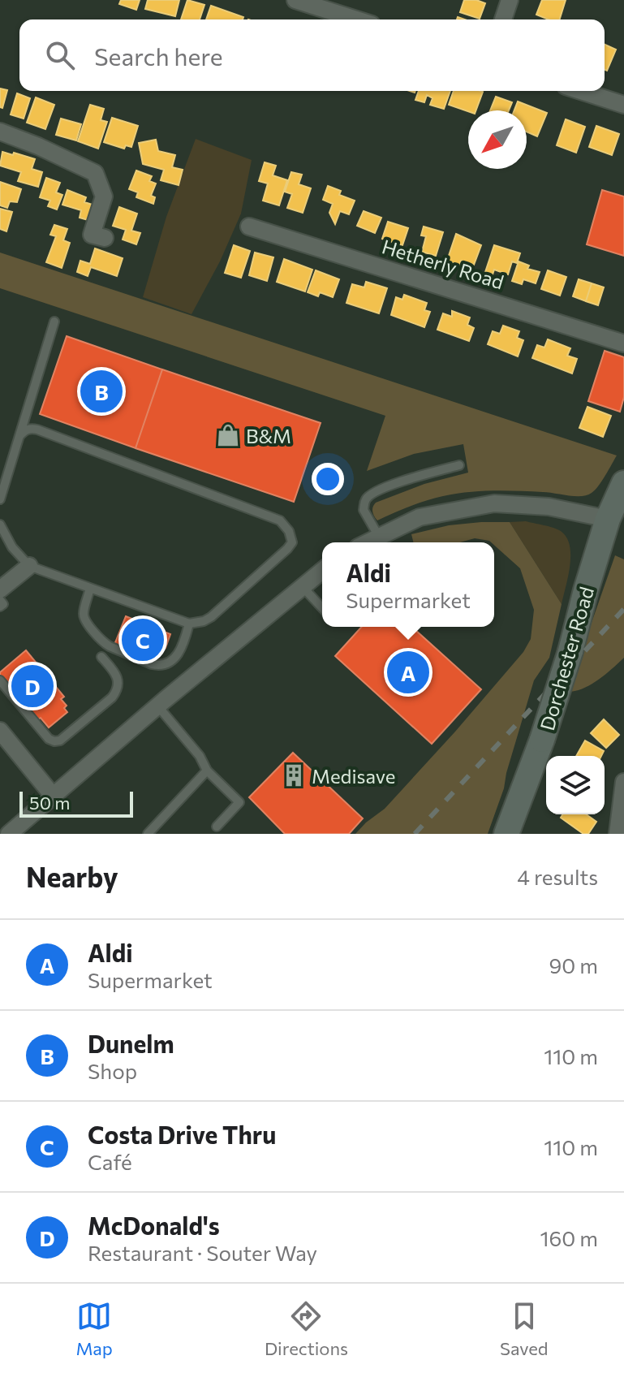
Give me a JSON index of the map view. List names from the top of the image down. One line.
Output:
{"streets":{"main road":["Dorchester Road"],"street":["Hetherly Road"]},"places":{"shop":["B&M"],"building":["Medisave"]},"scale_bar":"50 m","north":"bottom left","page":{"search":"Search here","pins":["B","C","A","D"],"popup":["Aldi","Supermarket"],"scale":"50 m","heading":["Nearby","4 results"],"list":[{"mark":"A","name":"Aldi","note":"Supermarket","value":"90 m"},{"mark":"B","name":"Dunelm","note":"Shop","value":"110 m"},{"mark":"C","name":"Costa Drive Thru","note":"Café","value":"110 m"},{"mark":"D","name":"McDonald's","note":"Restaurant · Souter Way","value":"160 m"}],"nav":["Map","Directions","Saved"]}}
